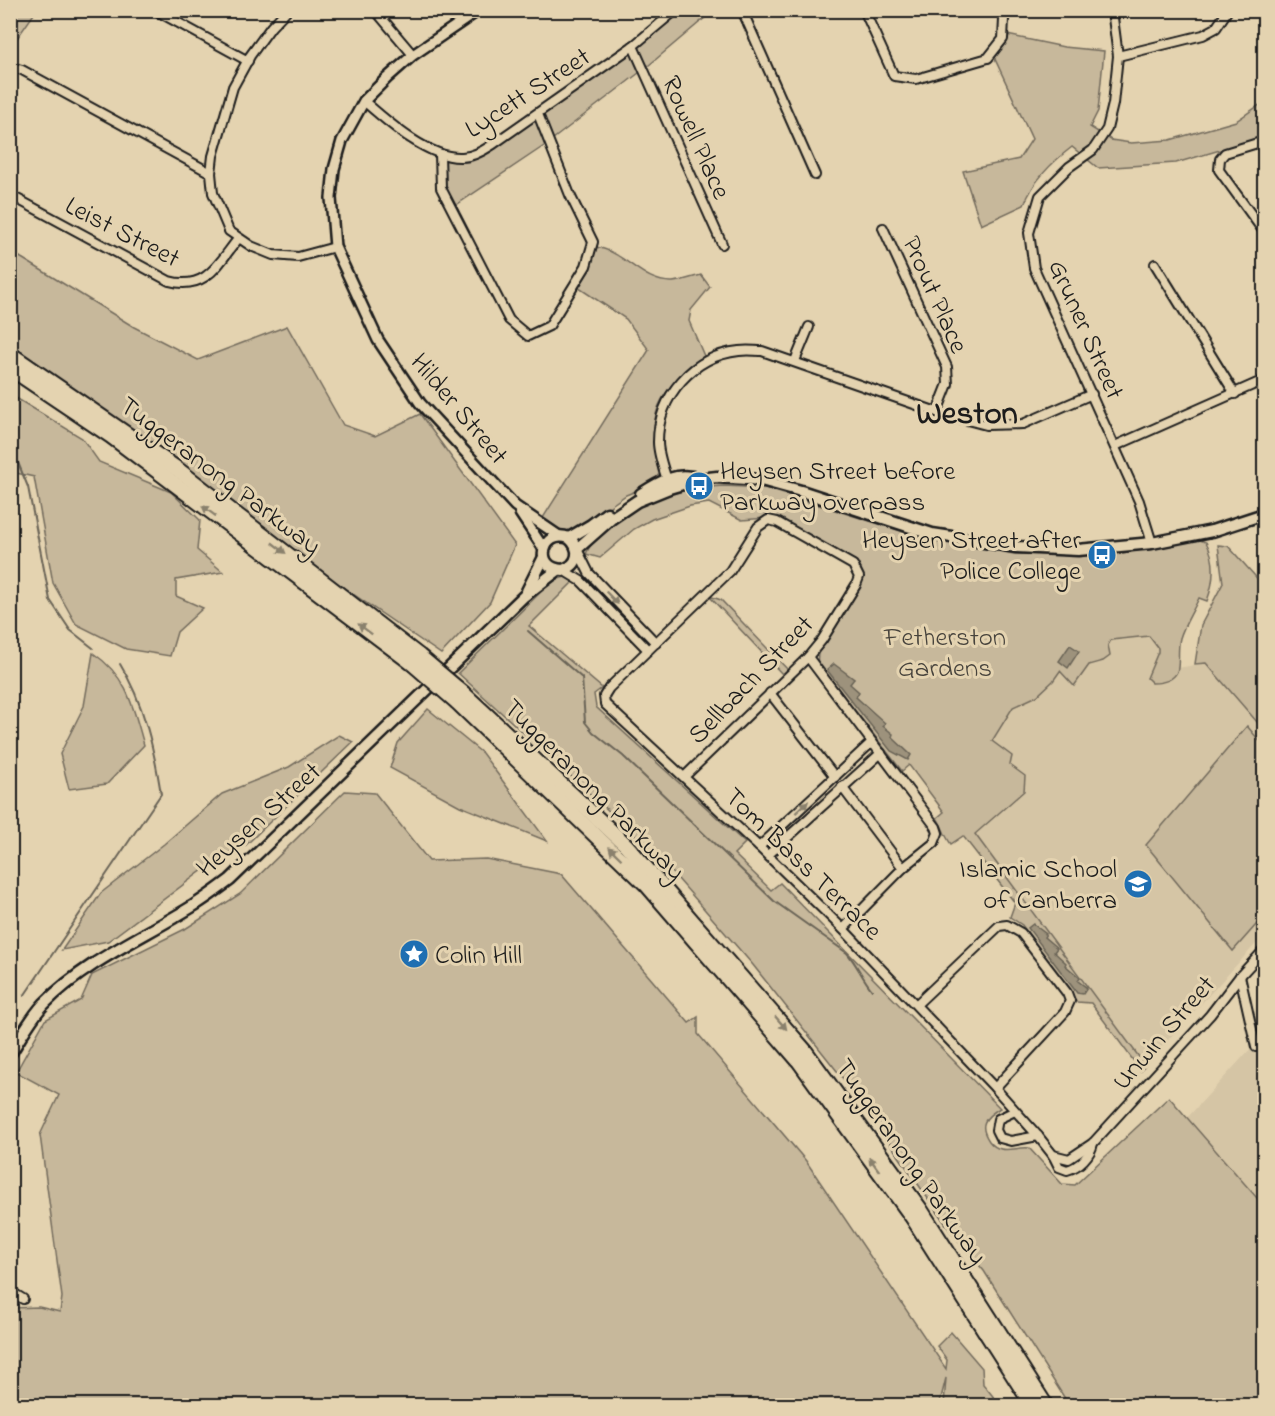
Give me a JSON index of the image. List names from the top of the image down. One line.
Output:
{"streets":{"highway":["Tuggeranong Parkway"],"main road":["Heysen Street"],"street":["Lycett Street","Rowell Place","Leist Street","Prout Place","Gruner Street","Hilder Street","Sellbach Street","Tom Bass Terrace","Unwin Street"]},"crossings":[["Lycett Street","Rowell Place"],["Lycett Street","Hilder Street"],["Gruner Street","Heysen Street"],["Hilder Street","Heysen Street"],["Sellbach Street","Tom Bass Terrace"],["Tom Bass Terrace","Unwin Street"]],"districts":["Weston"],"parks":["Fetherston Gardens"],"places":{"bus stop":["Heysen Street before Parkway overpass","Heysen Street after Police College"],"school or university":["Islamic School of Canberra"],"place":["Colin Hill"]}}
